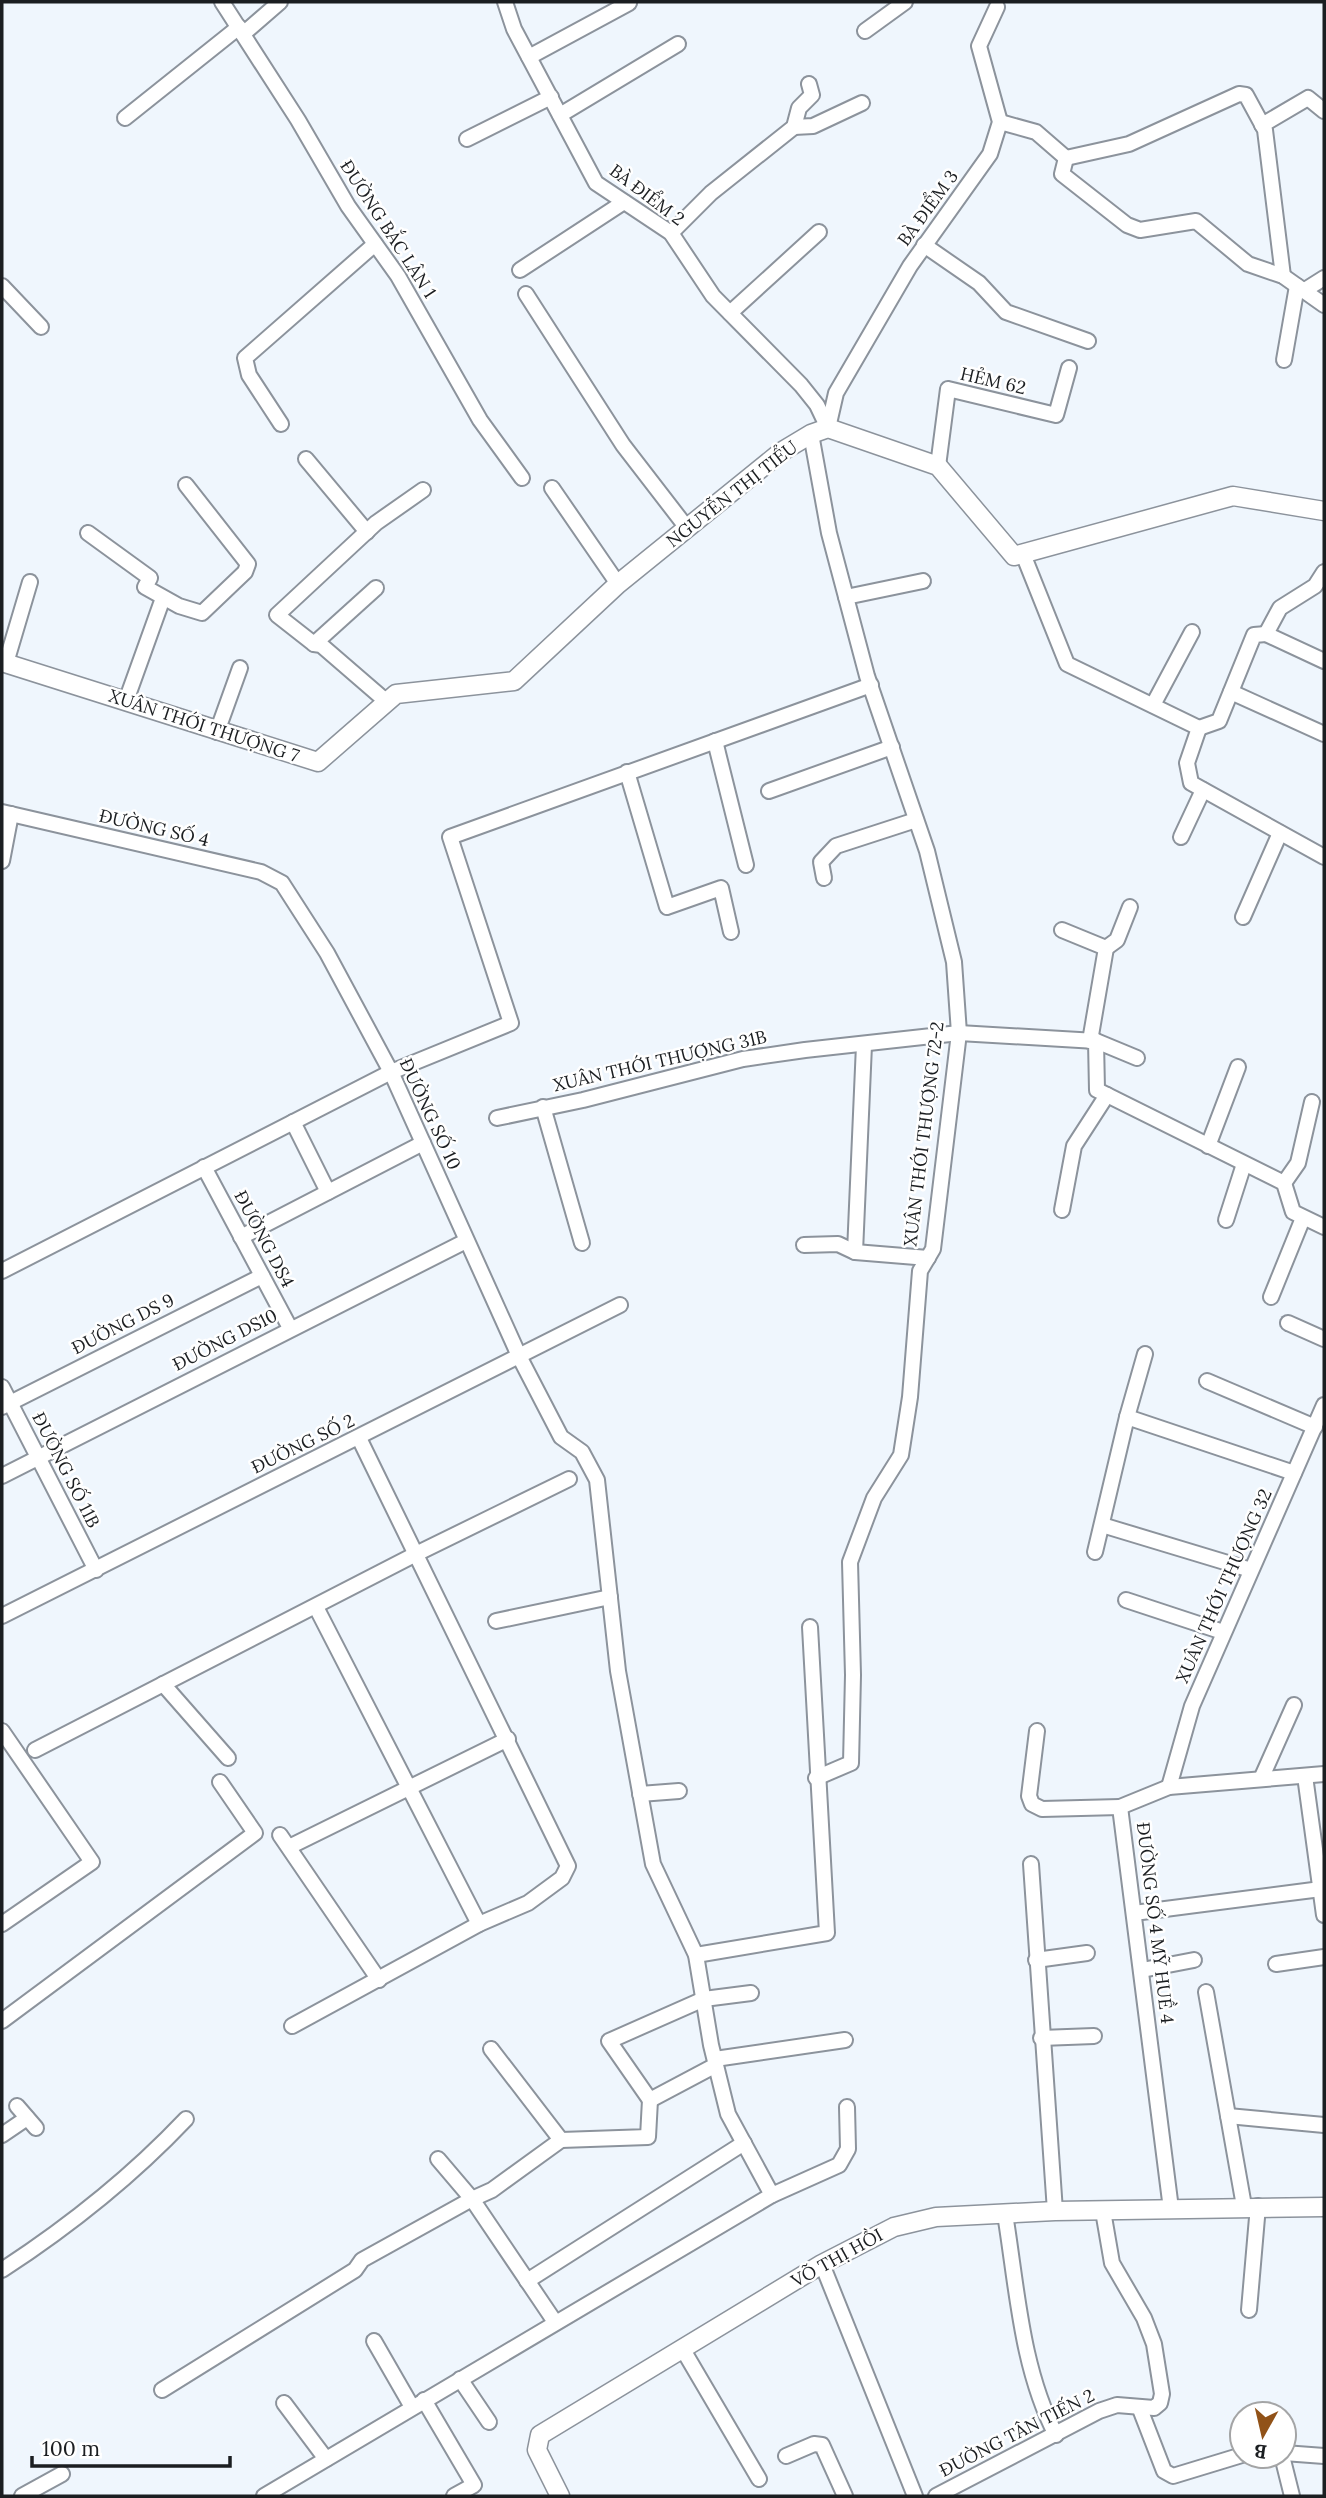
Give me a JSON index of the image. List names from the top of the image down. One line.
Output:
{"streets":{"street":["BÀ ĐIỂM 2","BÀ ĐIỂM 3","ĐƯỜNG BẮC LÂN 1","HẺM 62","NGUYỄN THỊ TIỂU","XUÂN THỚI THƯỢNG 7","ĐƯỜNG SỐ 4","XUÂN THỚI THƯỢNG 31B","ĐƯỜNG SỐ 10","XUÂN THỚI THƯỢNG 72-2","ĐƯỜNG DS4","ĐƯỜNG DS 9","ĐƯỜNG DS10","ĐƯỜNG SỐ 2","ĐƯỜNG SỐ 11B","XUÂN THỚI THƯỢNG 32","ĐƯỜNG SỐ 4 MỸ HUỀ 4","VÕ THỊ HỒI","ĐƯỜNG TÂN TIẾN 2"]},"crossings":[["BÀ ĐIỂM 2","BÀ ĐIỂM 3"],["BÀ ĐIỂM 2","NGUYỄN THỊ TIỂU"],["BÀ ĐIỂM 2","XUÂN THỚI THƯỢNG 72-2"],["BÀ ĐIỂM 3","NGUYỄN THỊ TIỂU"],["BÀ ĐIỂM 3","XUÂN THỚI THƯỢNG 72-2"],["NGUYỄN THỊ TIỂU","XUÂN THỚI THƯỢNG 7"],["NGUYỄN THỊ TIỂU","XUÂN THỚI THƯỢNG 72-2"],["ĐƯỜNG SỐ 4","ĐƯỜNG SỐ 10"],["XUÂN THỚI THƯỢNG 31B","XUÂN THỚI THƯỢNG 72-2"],["ĐƯỜNG SỐ 10","ĐƯỜNG DS10"],["ĐƯỜNG SỐ 10","ĐƯỜNG SỐ 2"],["ĐƯỜNG DS4","ĐƯỜNG DS 9"],["ĐƯỜNG DS4","ĐƯỜNG DS10"],["ĐƯỜNG DS 9","ĐƯỜNG SỐ 11B"],["ĐƯỜNG DS10","ĐƯỜNG SỐ 11B"],["ĐƯỜNG SỐ 2","ĐƯỜNG SỐ 11B"],["XUÂN THỚI THƯỢNG 32","ĐƯỜNG SỐ 4 MỸ HUỀ 4"],["ĐƯỜNG SỐ 4 MỸ HUỀ 4","VÕ THỊ HỒI"]],"scale_bar":"100 m","north":"bottom"}
